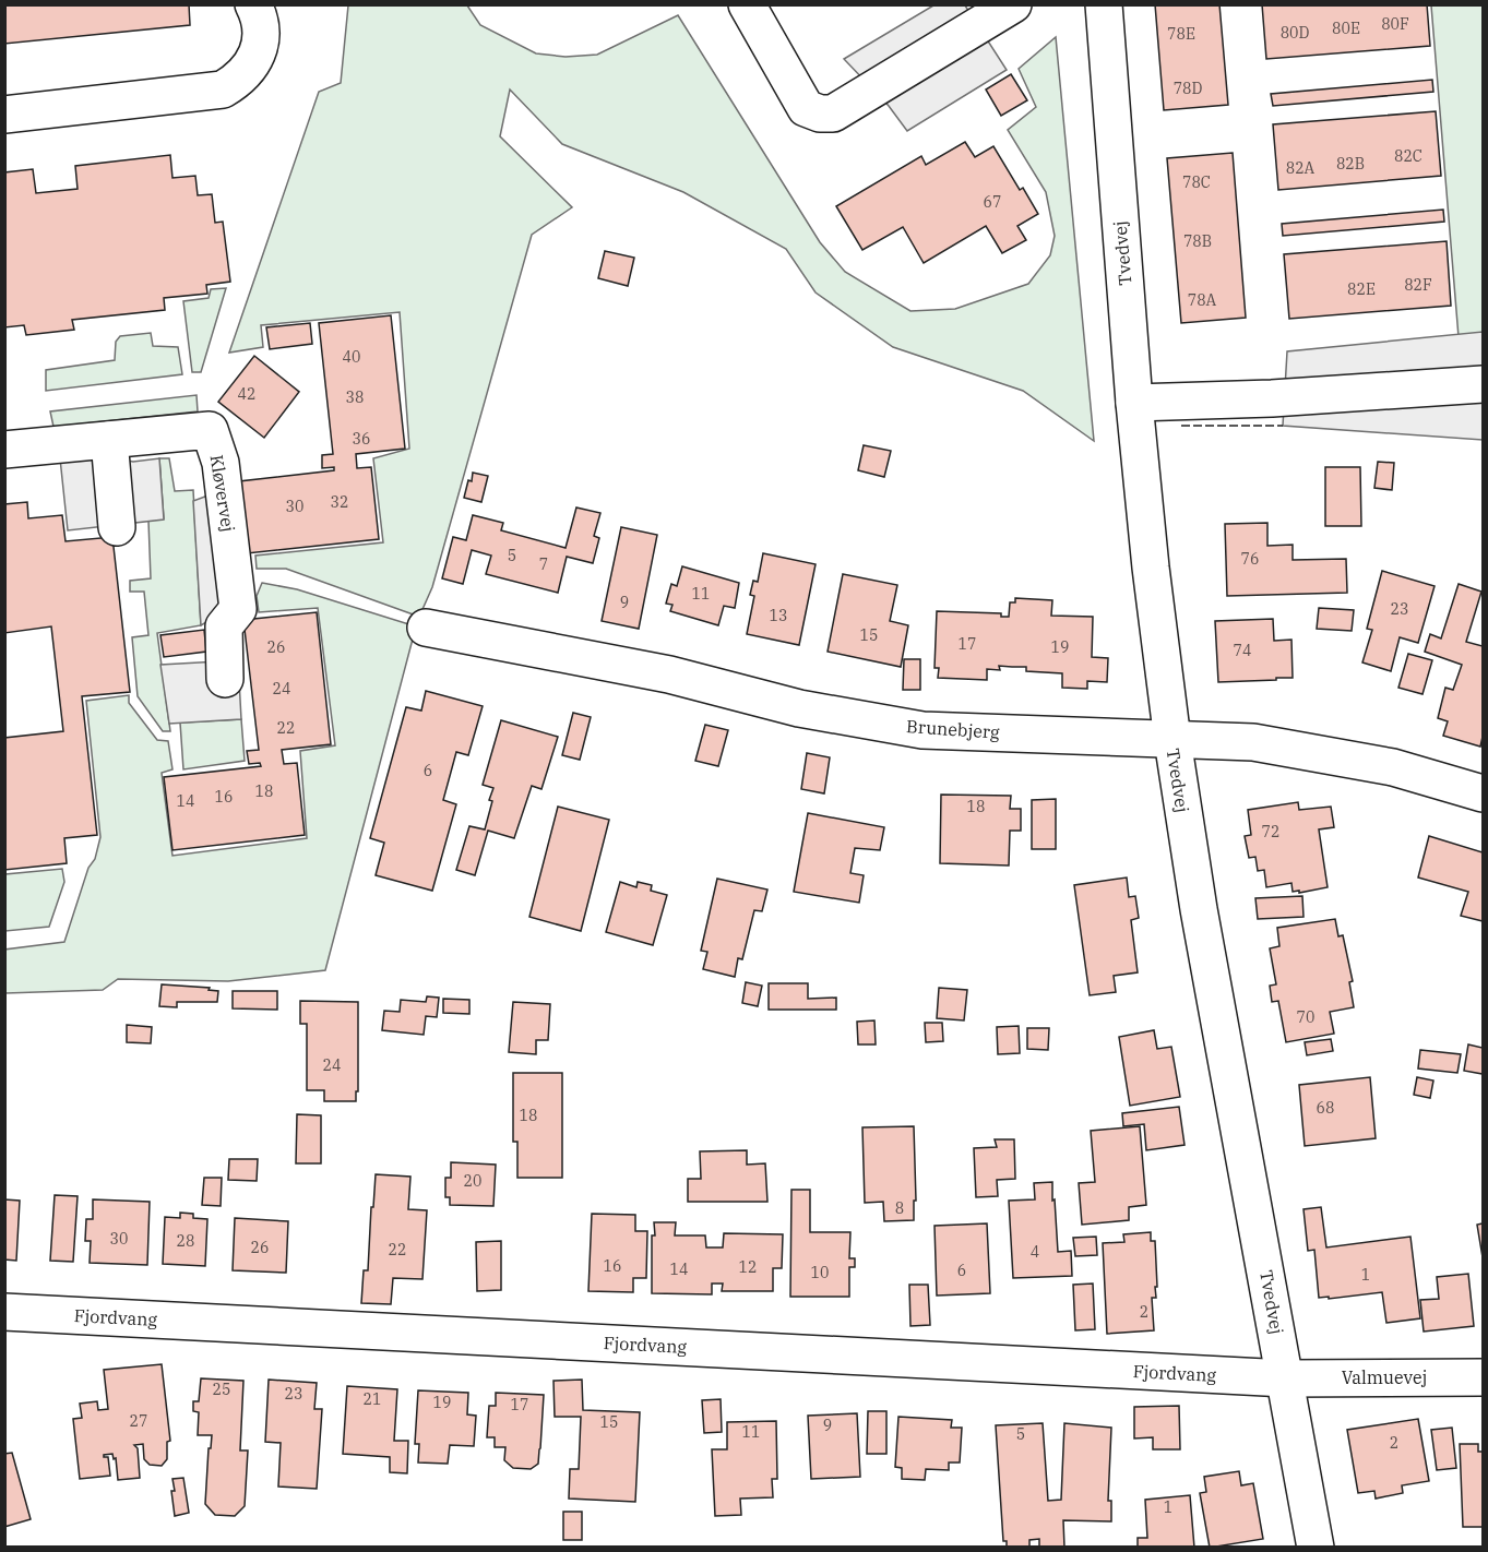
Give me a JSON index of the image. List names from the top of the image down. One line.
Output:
{"streets":{"street":["Tvedvej","Kløvervej","Brunebjerg","Fjordvang","Valmuevej"]},"crossings":[["Tvedvej","Brunebjerg"],["Tvedvej","Fjordvang"],["Tvedvej","Valmuevej"],["Fjordvang","Valmuevej"]],"house_numbers":["80F","80E","80D","78E","78D","82C","82B","82A","78C","67","78B","82F","82E","78A","40","42","38","36","32","30","5","76","7","11","9","23","13","15","17","26","19","74","24","22","6","18","16","14","18","72","70","24","68","18","20","8","30","28","26","22","4","16","12","14","6","10","1","2","25","23","21","19","17","27","15","9","11","5","2","1"]}
